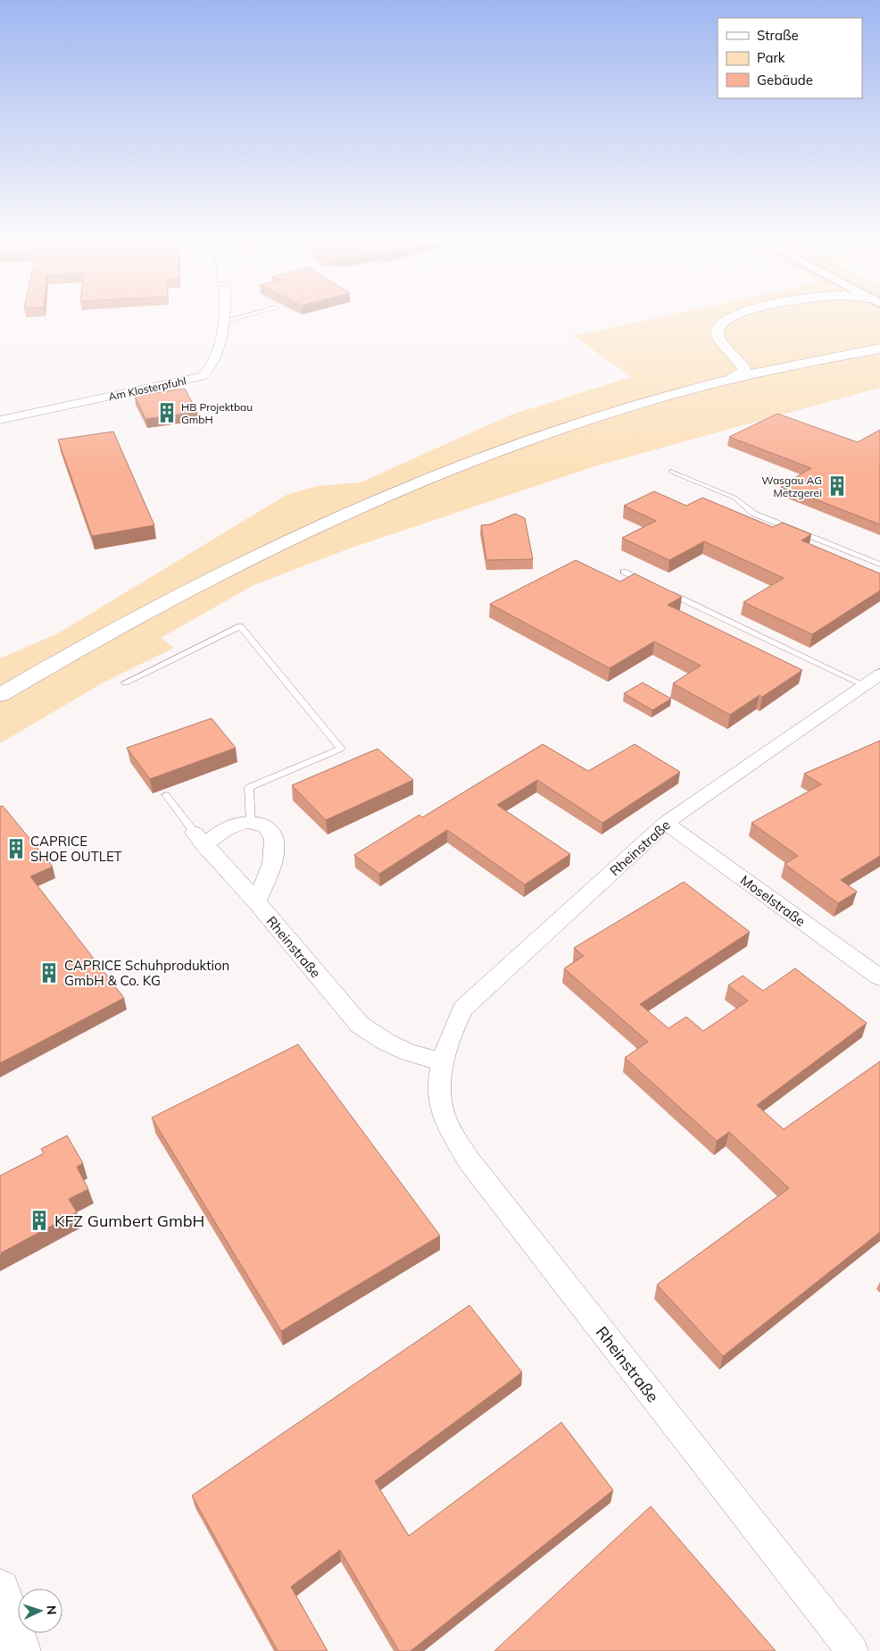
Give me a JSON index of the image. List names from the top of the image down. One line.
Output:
{"streets":{"street":["Am Klosterpfuhl","Rheinstraße","Moselstraße"]},"crossings":[["Rheinstraße","Moselstraße"]],"places":{"building":["HB Projektbau GmbH","Wasgau AG Metzgerei","CAPRICE SHOE OUTLET","CAPRICE Schuhproduktion GmbH & Co. KG","KFZ Gumbert GmbH"]},"legend":["Straße","Park","Gebäude"],"north":"right"}
